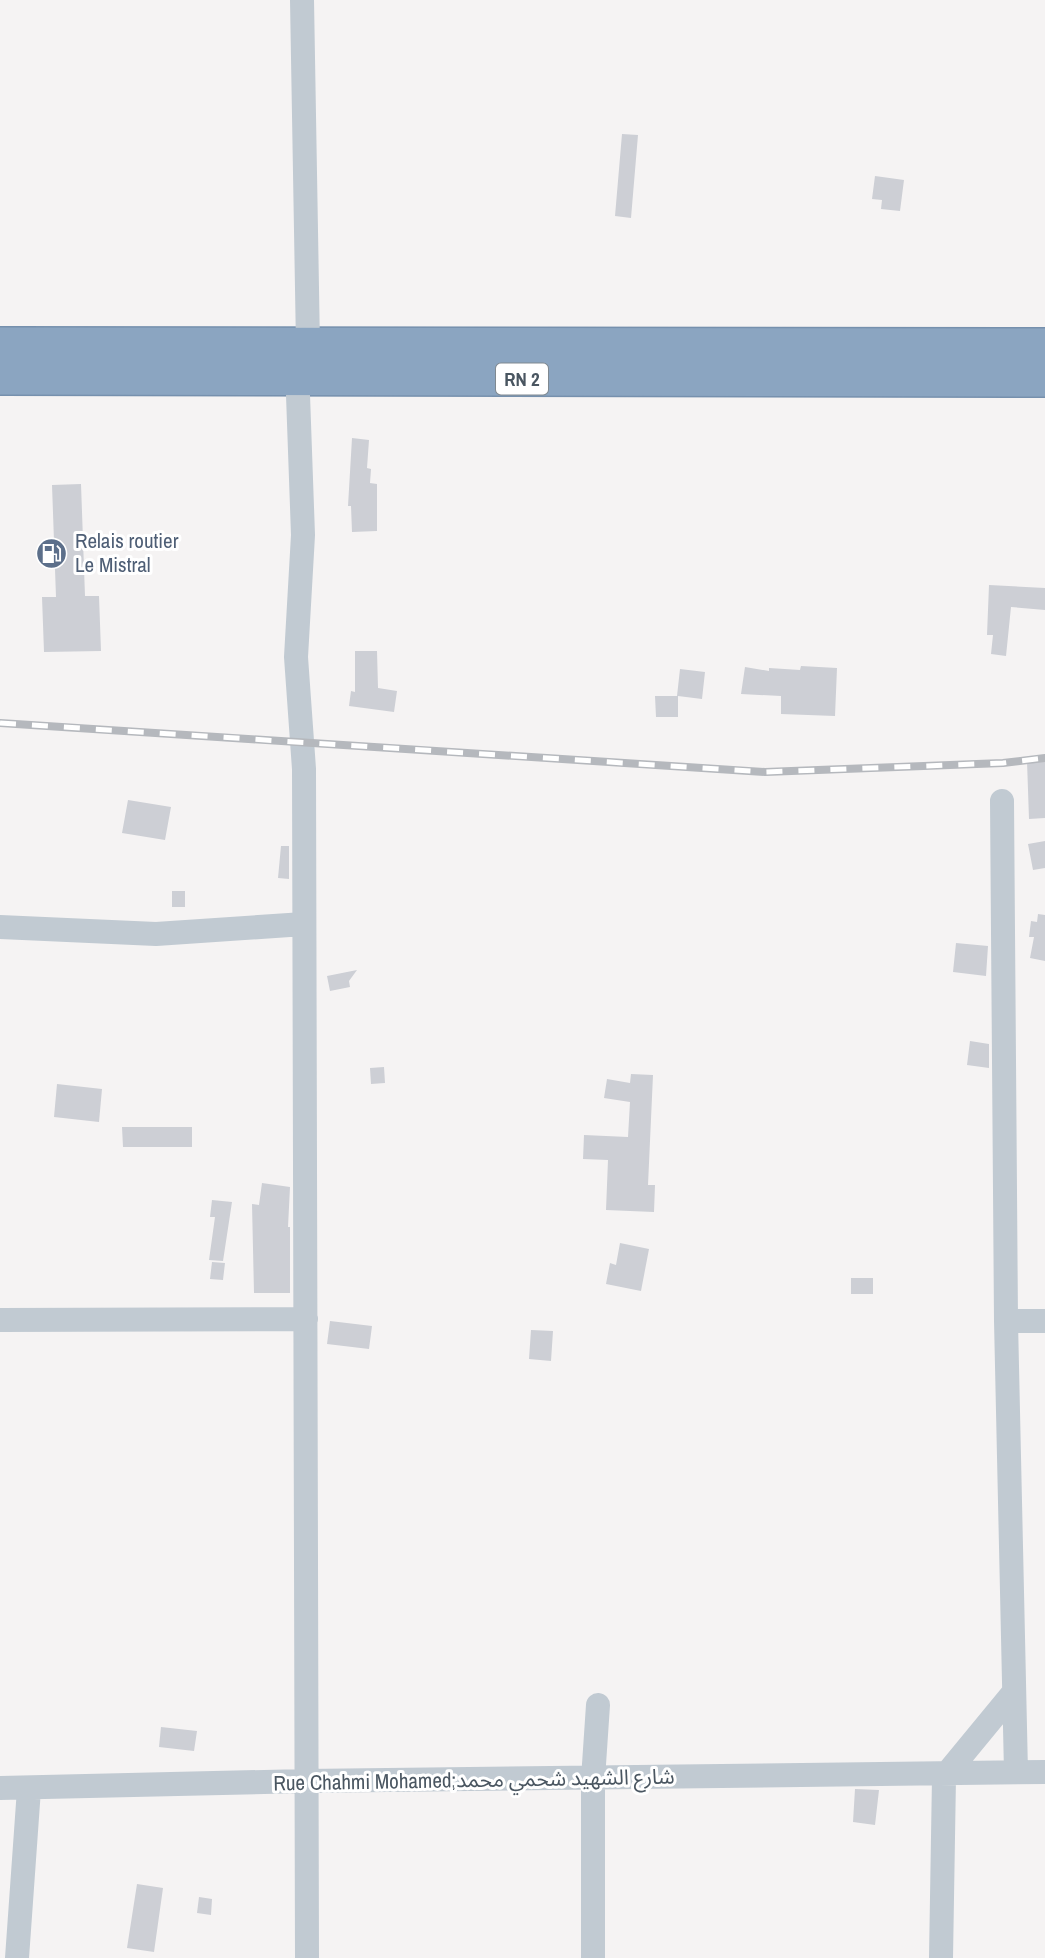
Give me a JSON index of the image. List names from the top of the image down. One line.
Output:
{"streets":{"highway":["RN 2"],"street":["Rue Chahmi Mohamed;شارع الشهيد شحمي محمد"]},"places":{"fuel station":["Relais routier Le Mistral"]}}
